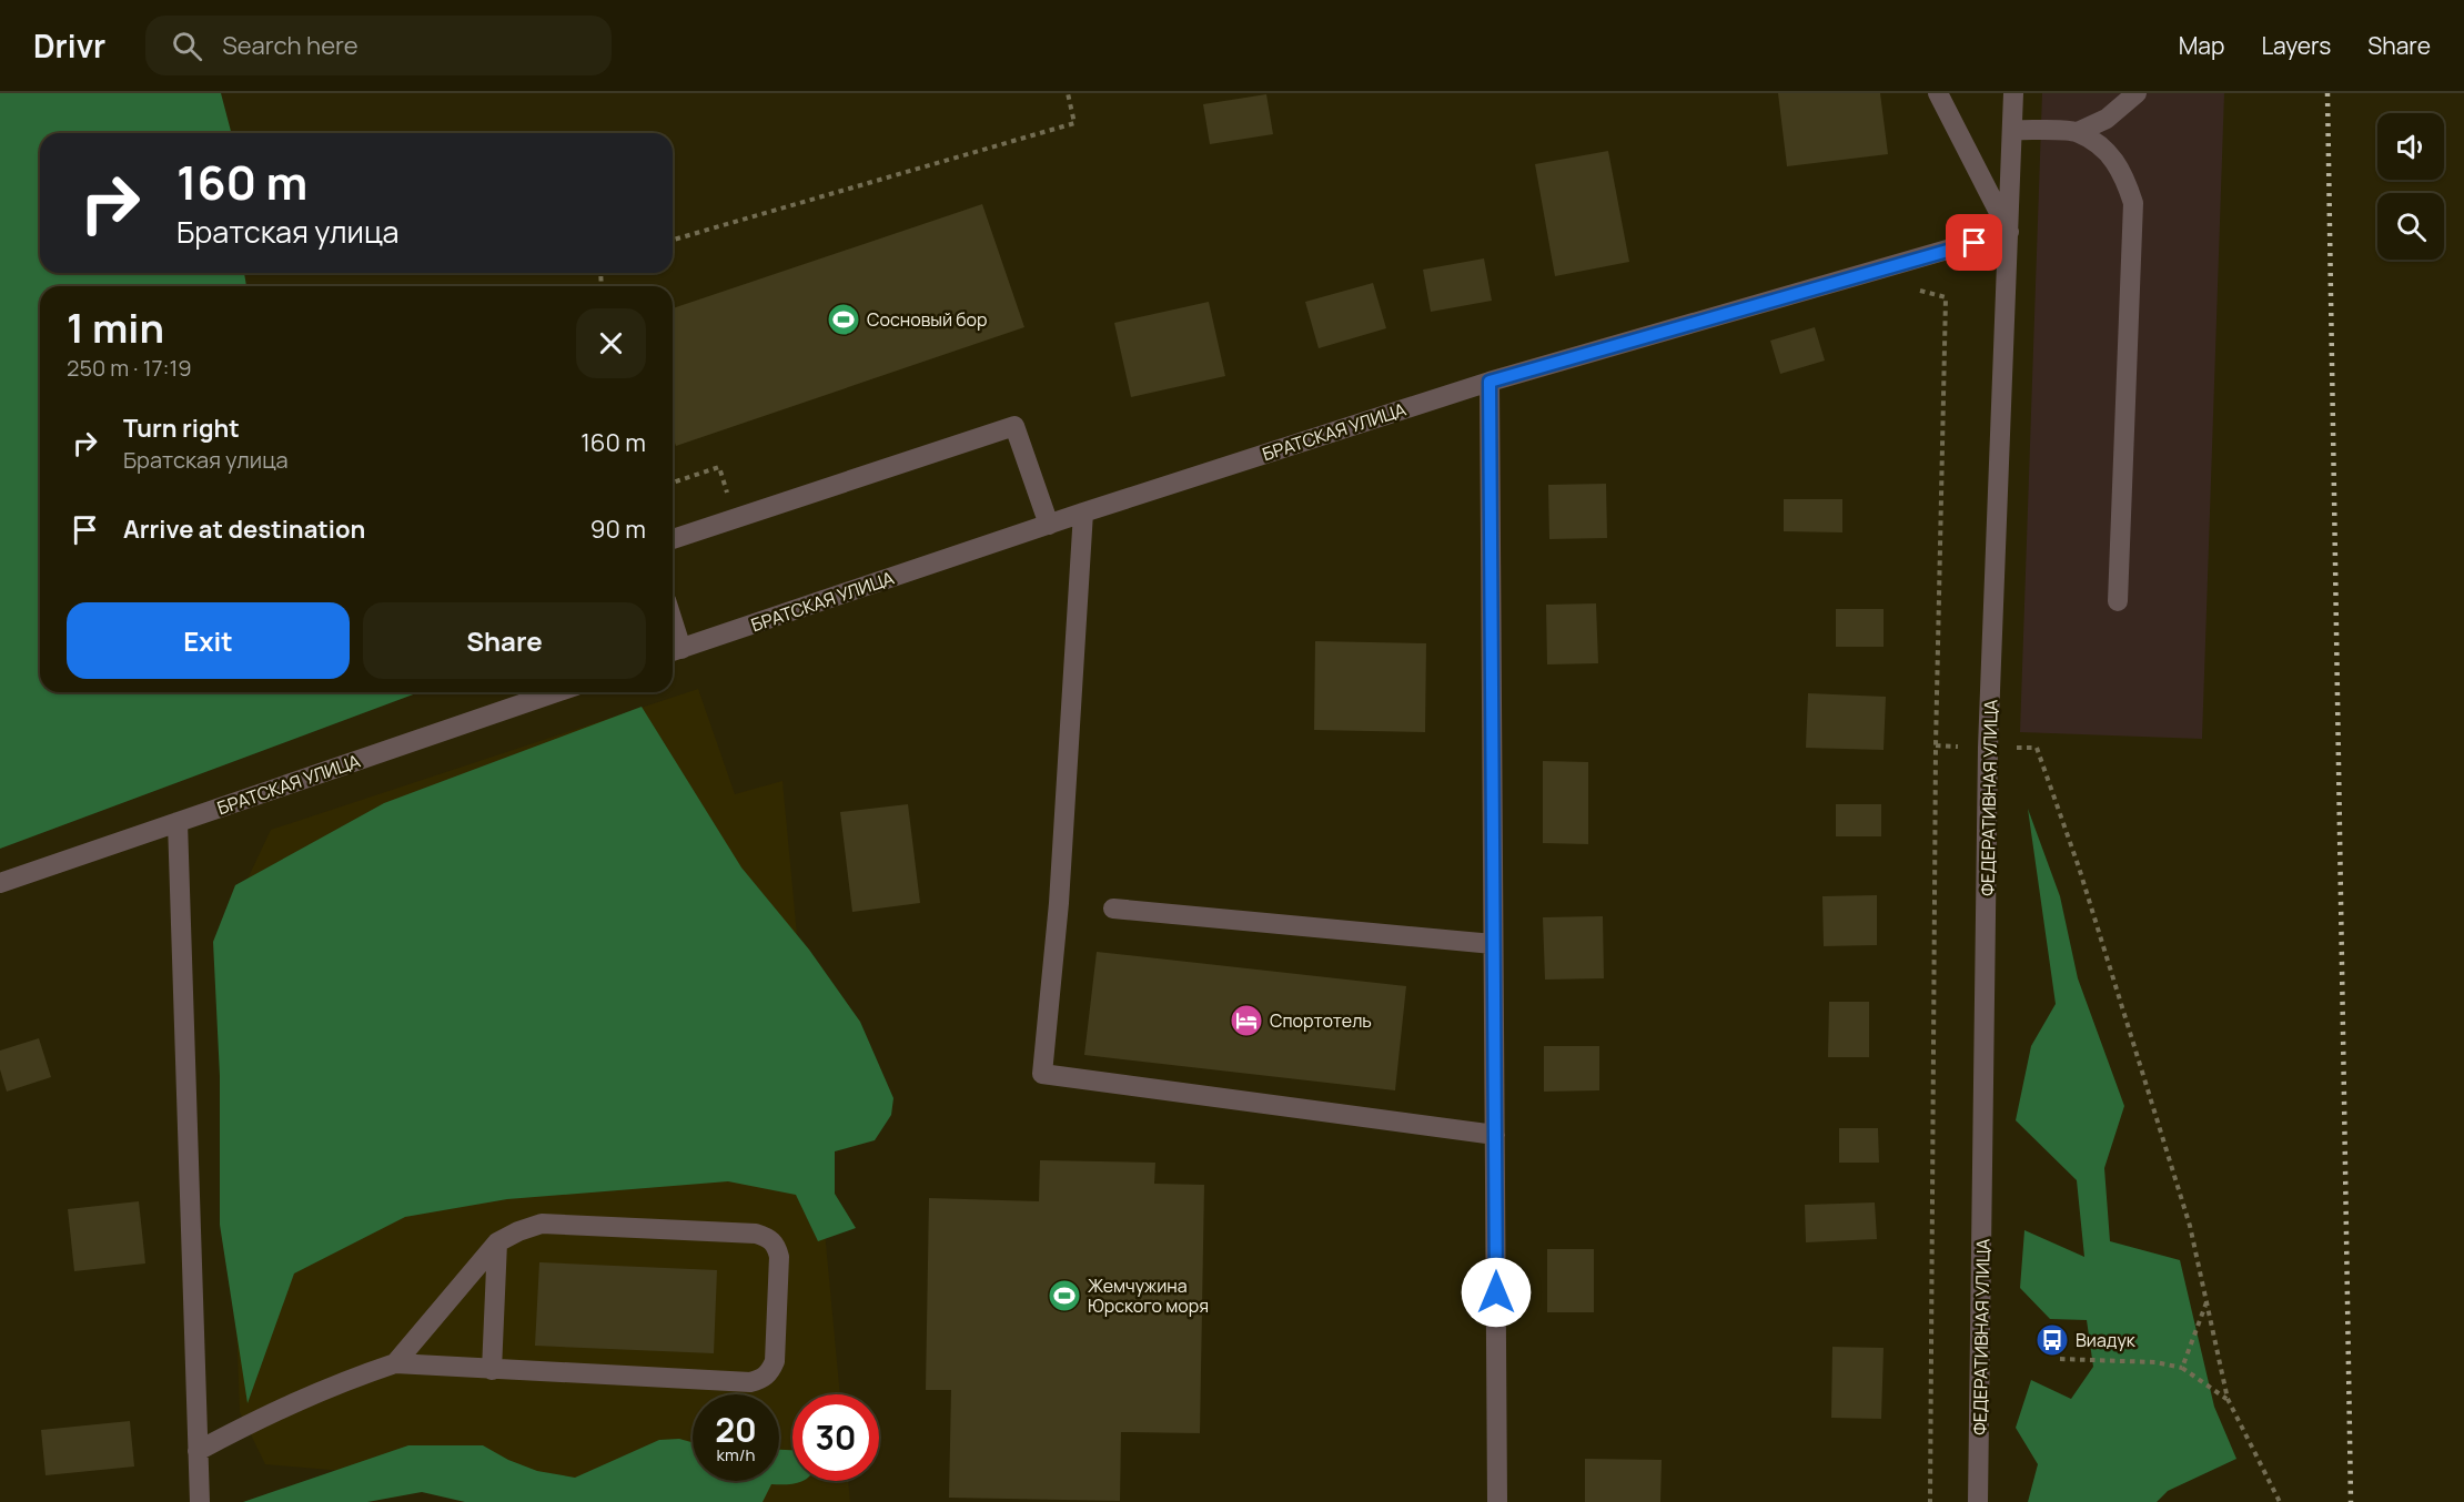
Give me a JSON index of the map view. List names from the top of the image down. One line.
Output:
{"streets":{"street":["БРАТСКАЯ УЛИЦА","ФЕДЕРАТИВНАЯ УЛИЦА"]},"crossings":[["БРАТСКАЯ УЛИЦА","ФЕДЕРАТИВНАЯ УЛИЦА"]],"places":{"sports":["Сосновый бор","Жемчужина Юрского моря"],"hotel":["Спортотель"],"bus stop":["Виадук"]},"page":{"header":"Drivr","search":"Search here","nav":["Map","Layers","Share"],"turn":["160 m","Братская улица"],"heading":["1 min","250 m · 17:19"],"list":[{"name":"Turn right","note":"Братская улица","value":"160 m"},{"name":"Arrive at destination","value":"90 m"}],"buttons":["Exit","Share"],"speed":"20 km/h","limit":"30"}}
